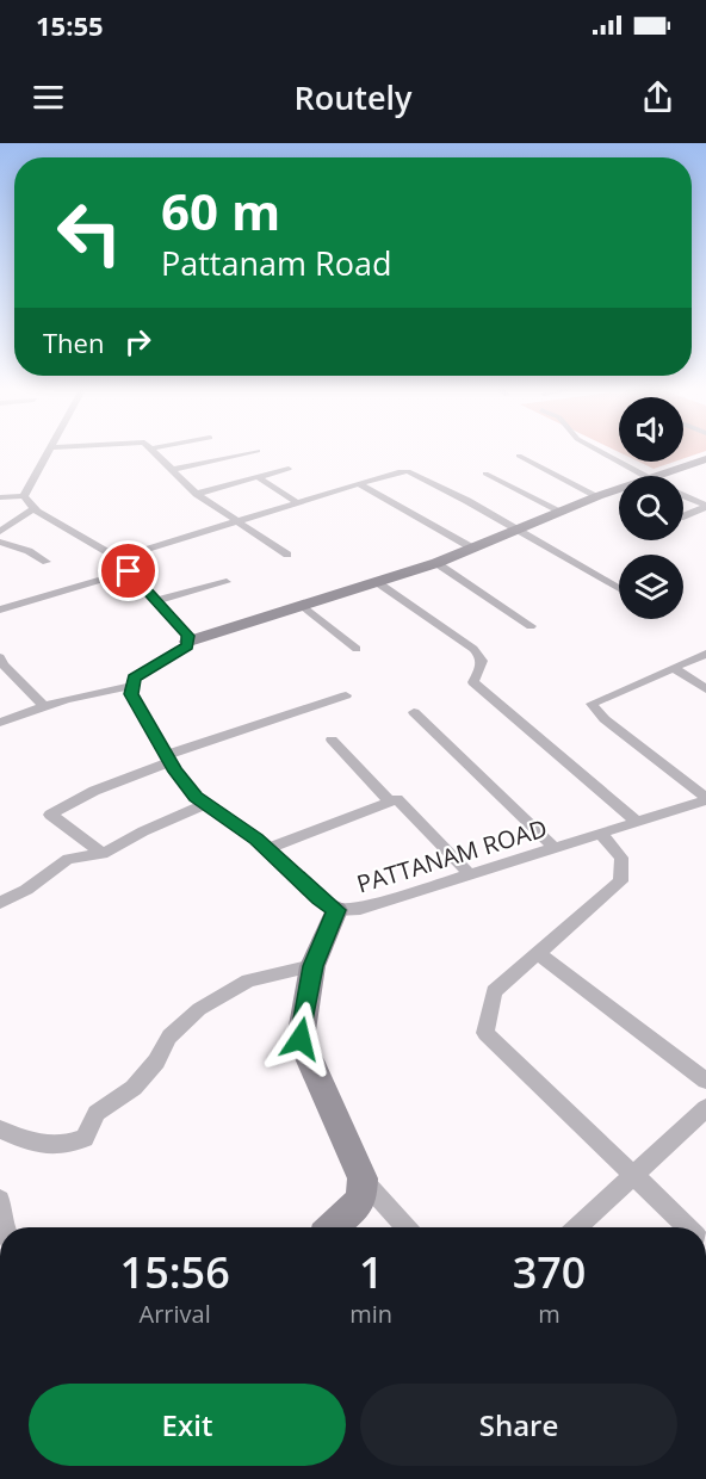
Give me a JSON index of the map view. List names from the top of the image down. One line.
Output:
{"streets":{"street":["PATTANAM ROAD"]},"page":{"status":"15:55","header":"Routely","turn":["60 m","Pattanam Road"],"then":"Then","eta":["15:56","Arrival","1","min","370","m"],"buttons":["Exit","Share"]}}
